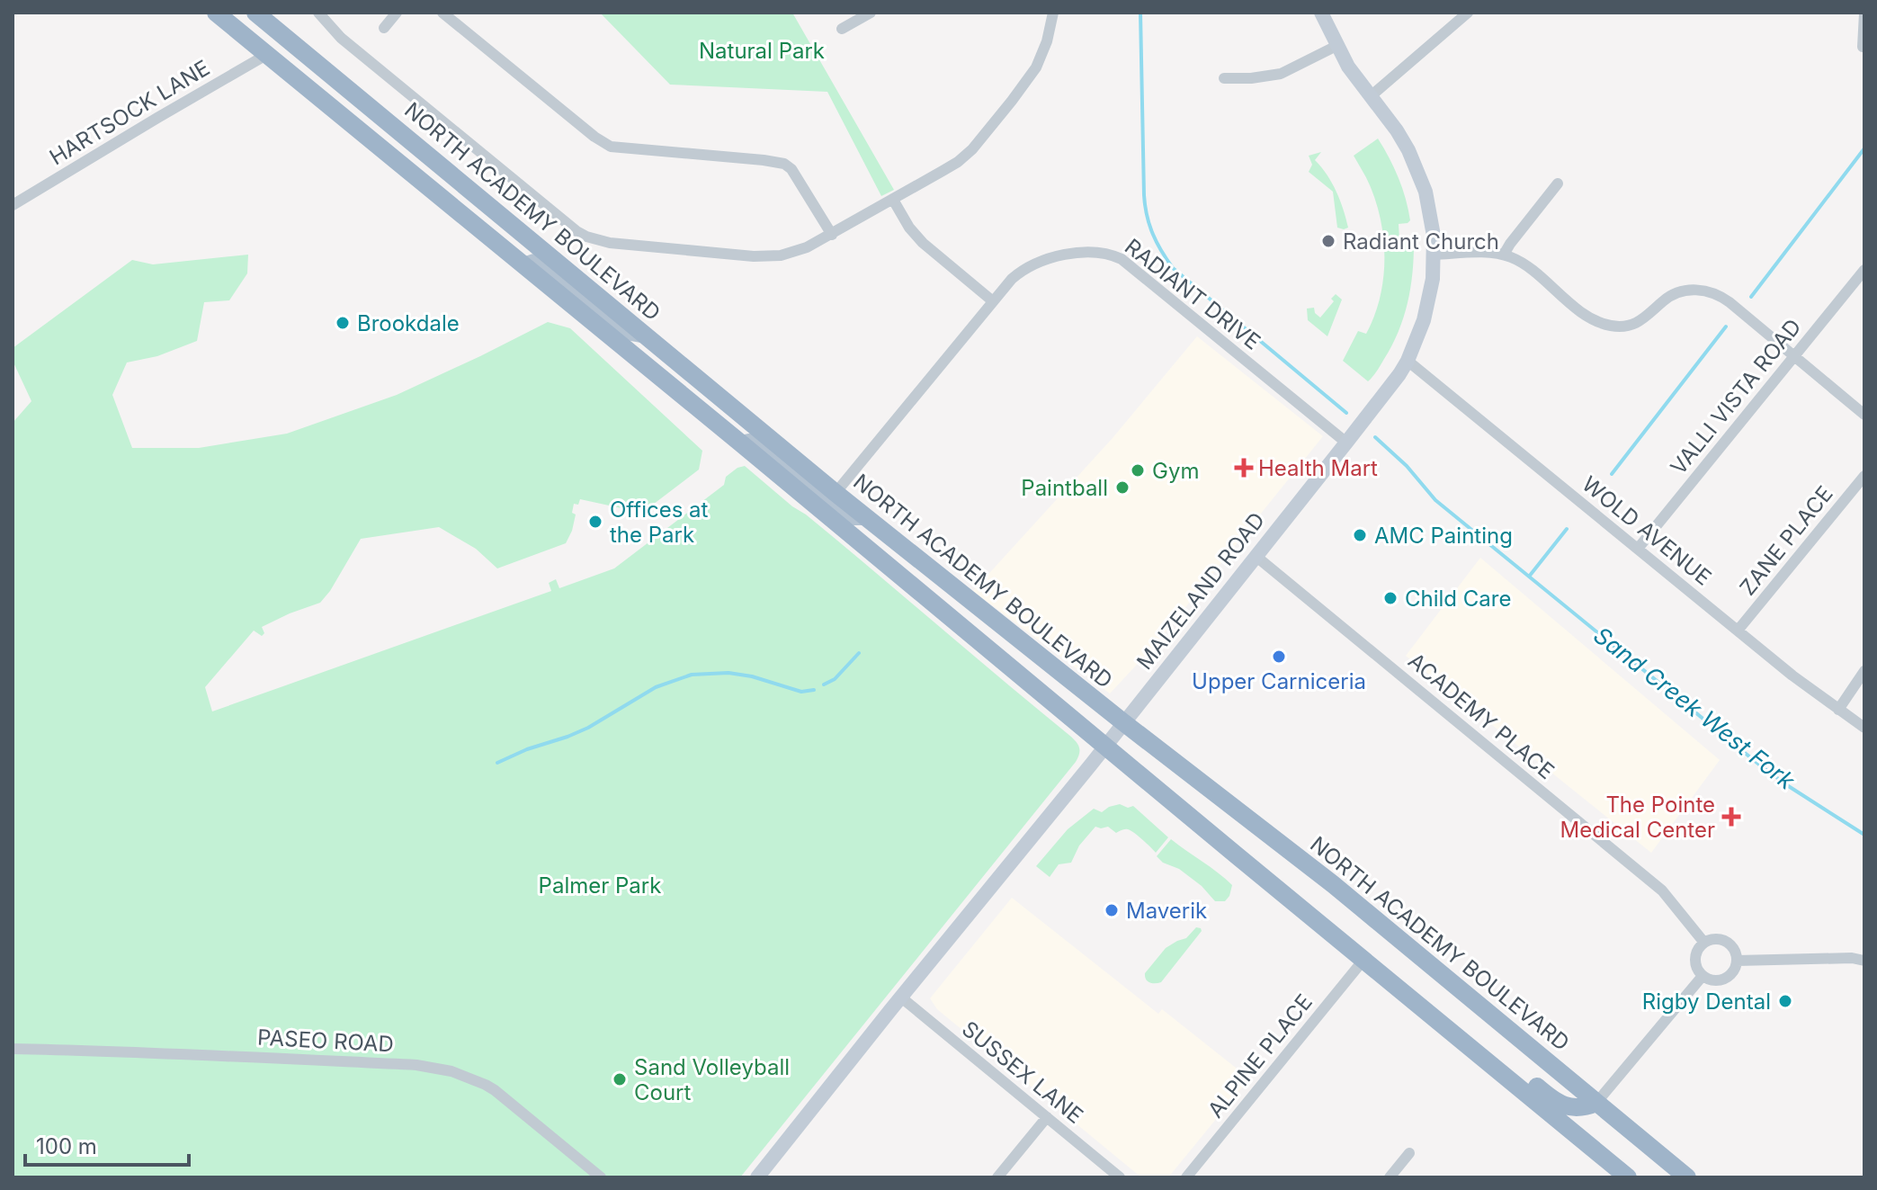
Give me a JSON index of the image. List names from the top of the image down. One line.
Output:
{"streets":{"highway":["NORTH ACADEMY BOULEVARD"],"main road":["MAIZELAND ROAD"],"street":["HARTSOCK LANE","RADIANT DRIVE","VALLI VISTA ROAD","WOLD AVENUE","ZANE PLACE","ACADEMY PLACE","PASEO ROAD","ALPINE PLACE","SUSSEX LANE"]},"crossings":[["NORTH ACADEMY BOULEVARD","RADIANT DRIVE"],["NORTH ACADEMY BOULEVARD","MAIZELAND ROAD"],["RADIANT DRIVE","MAIZELAND ROAD"],["VALLI VISTA ROAD","WOLD AVENUE"],["WOLD AVENUE","ZANE PLACE"],["WOLD AVENUE","MAIZELAND ROAD"],["MAIZELAND ROAD","ACADEMY PLACE"],["MAIZELAND ROAD","SUSSEX LANE"]],"water":["Sand Creek West Fork"],"parks":["Natural Park","Palmer Park"],"places":{"other":["Radiant Church","Brookdale","Gym","Paintball","Offices at the Park","AMC Painting","Child Care","Upper Carniceria","Maverik","Rigby Dental","Sand Volleyball Court"],"health":["Health Mart","The Pointe Medical Center"]},"scale_bar":"100 m"}
